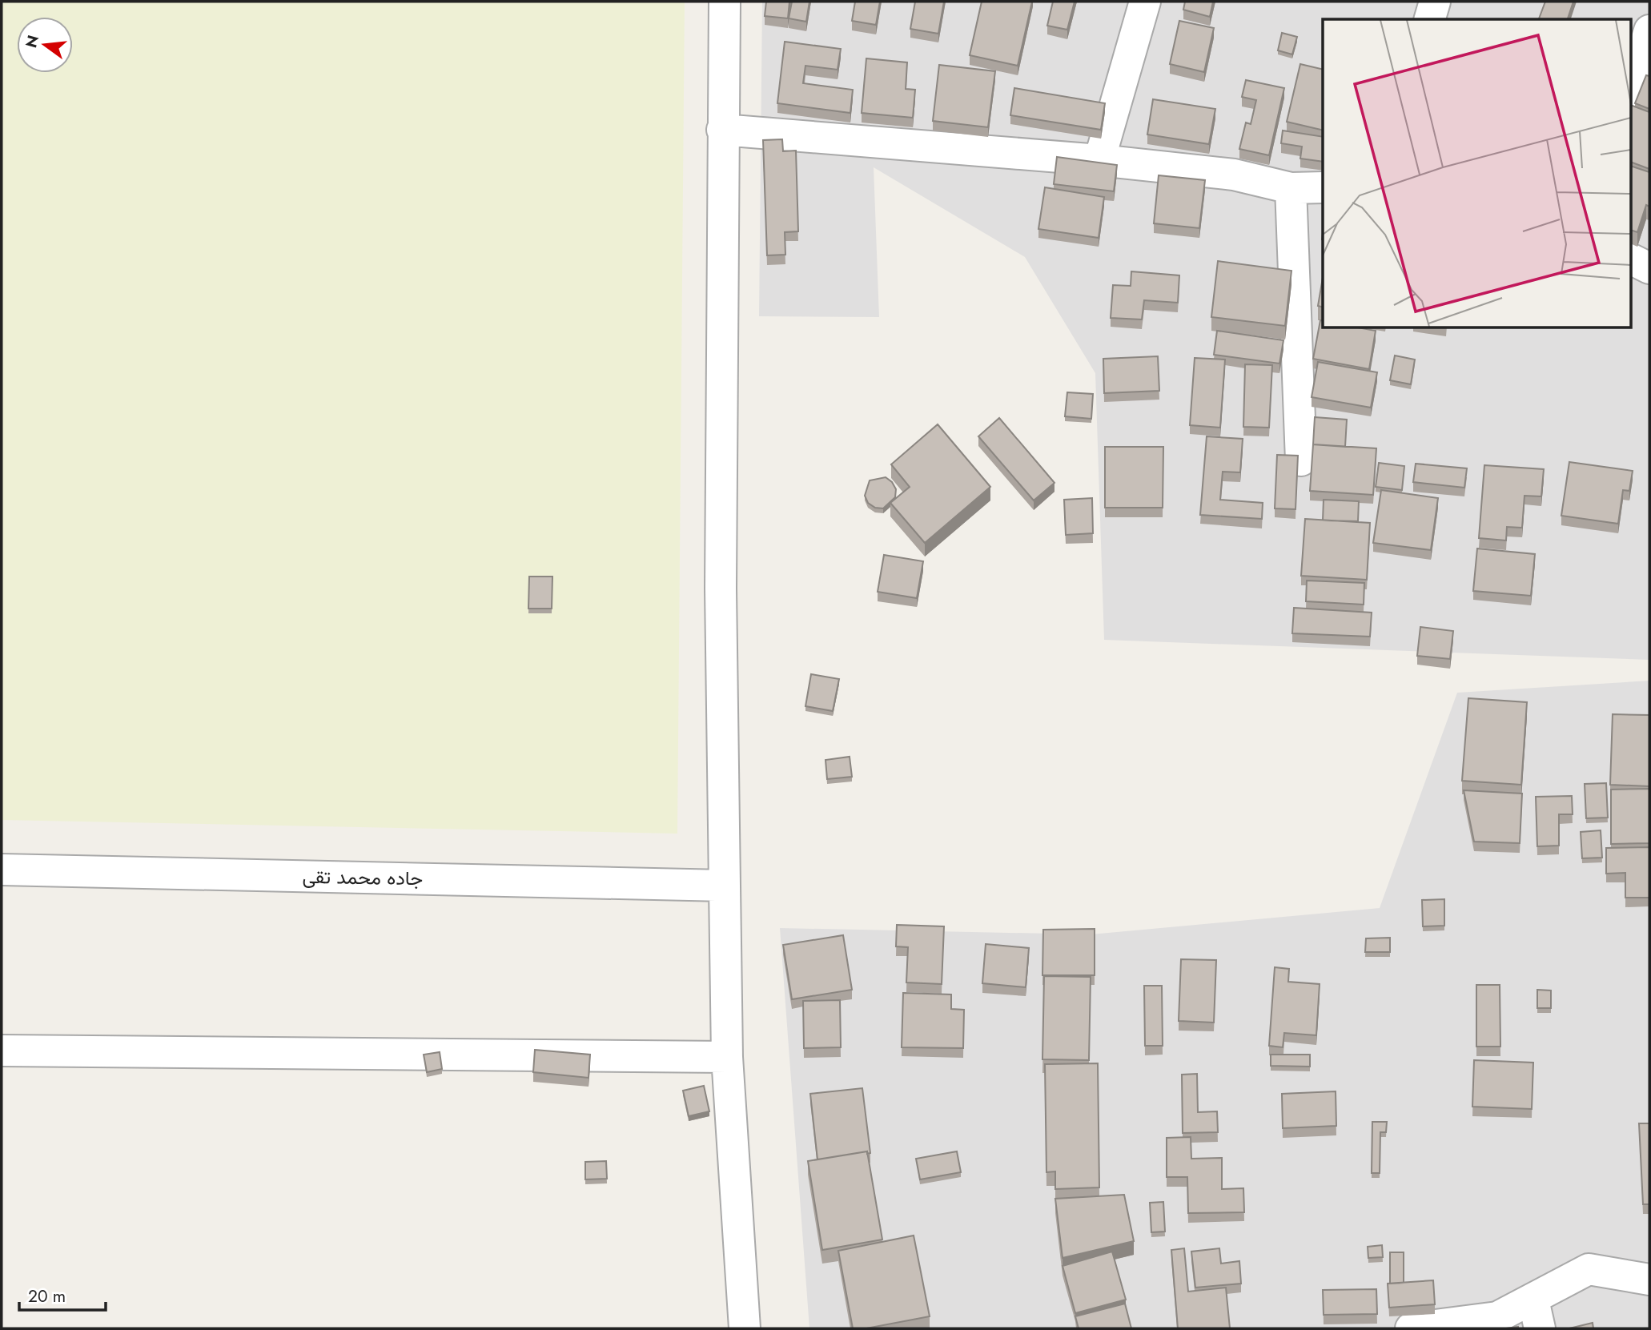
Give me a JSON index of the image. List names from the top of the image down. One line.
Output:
{"streets":{"street":["جاده محمد تقی"]},"scale_bar":"20 m","north":"left"}
